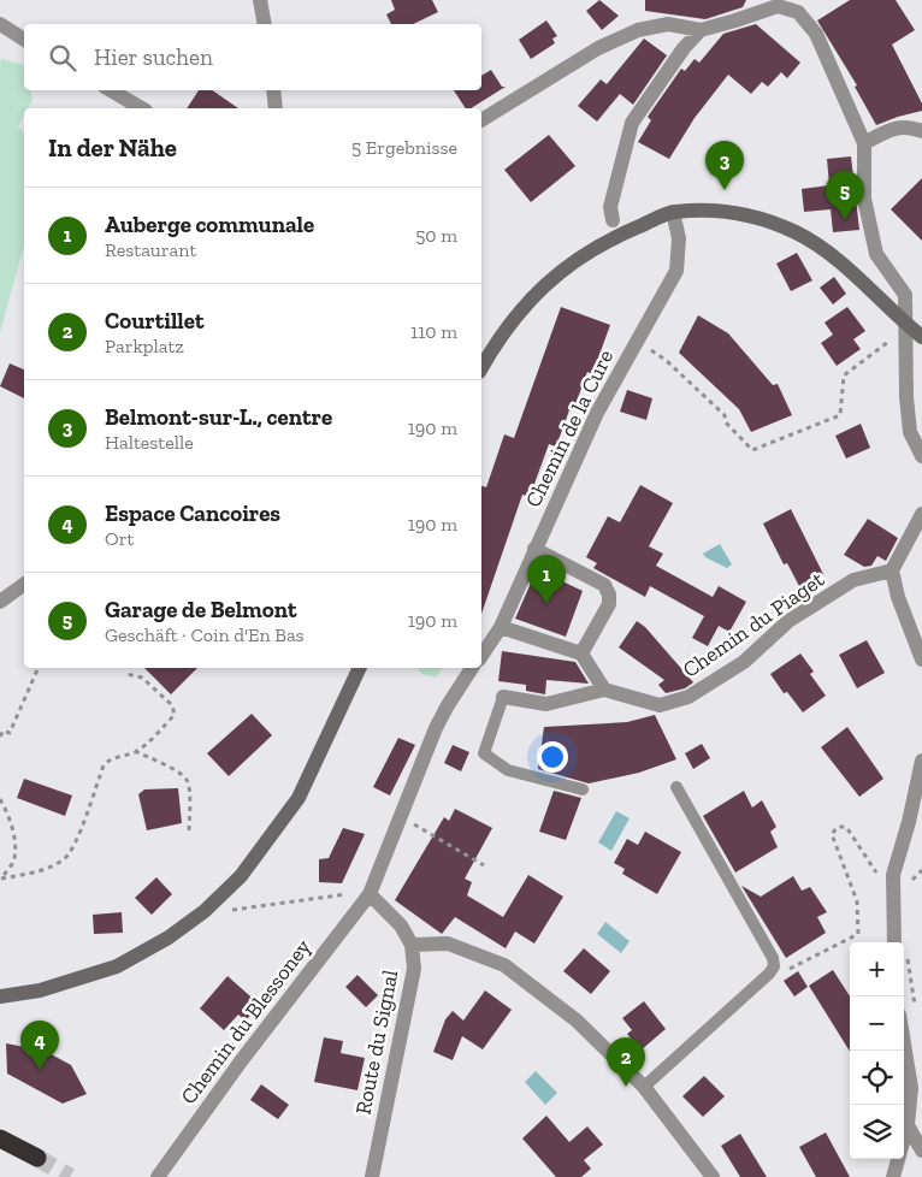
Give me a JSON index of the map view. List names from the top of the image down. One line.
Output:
{"streets":{"street":["Chemin de la Cure","Chemin du Piaget","Chemin du Blessoney","Route du Signal"]},"crossings":[["Chemin du Blessoney","Route du Signal"]],"page":{"search":"Hier suchen","heading":["In der Nähe","5 Ergebnisse"],"pins":["3","5","1","4","2"],"list":[{"mark":"1","name":"Auberge communale","note":"Restaurant","value":"50 m"},{"mark":"2","name":"Courtillet","note":"Parkplatz","value":"110 m"},{"mark":"3","name":"Belmont-sur-L., centre","note":"Haltestelle","value":"190 m"},{"mark":"4","name":"Espace Cancoires","note":"Ort","value":"190 m"},{"mark":"5","name":"Garage de Belmont","note":"Geschäft · Coin d'En Bas","value":"190 m"}],"map_buttons":["+","−"]}}
